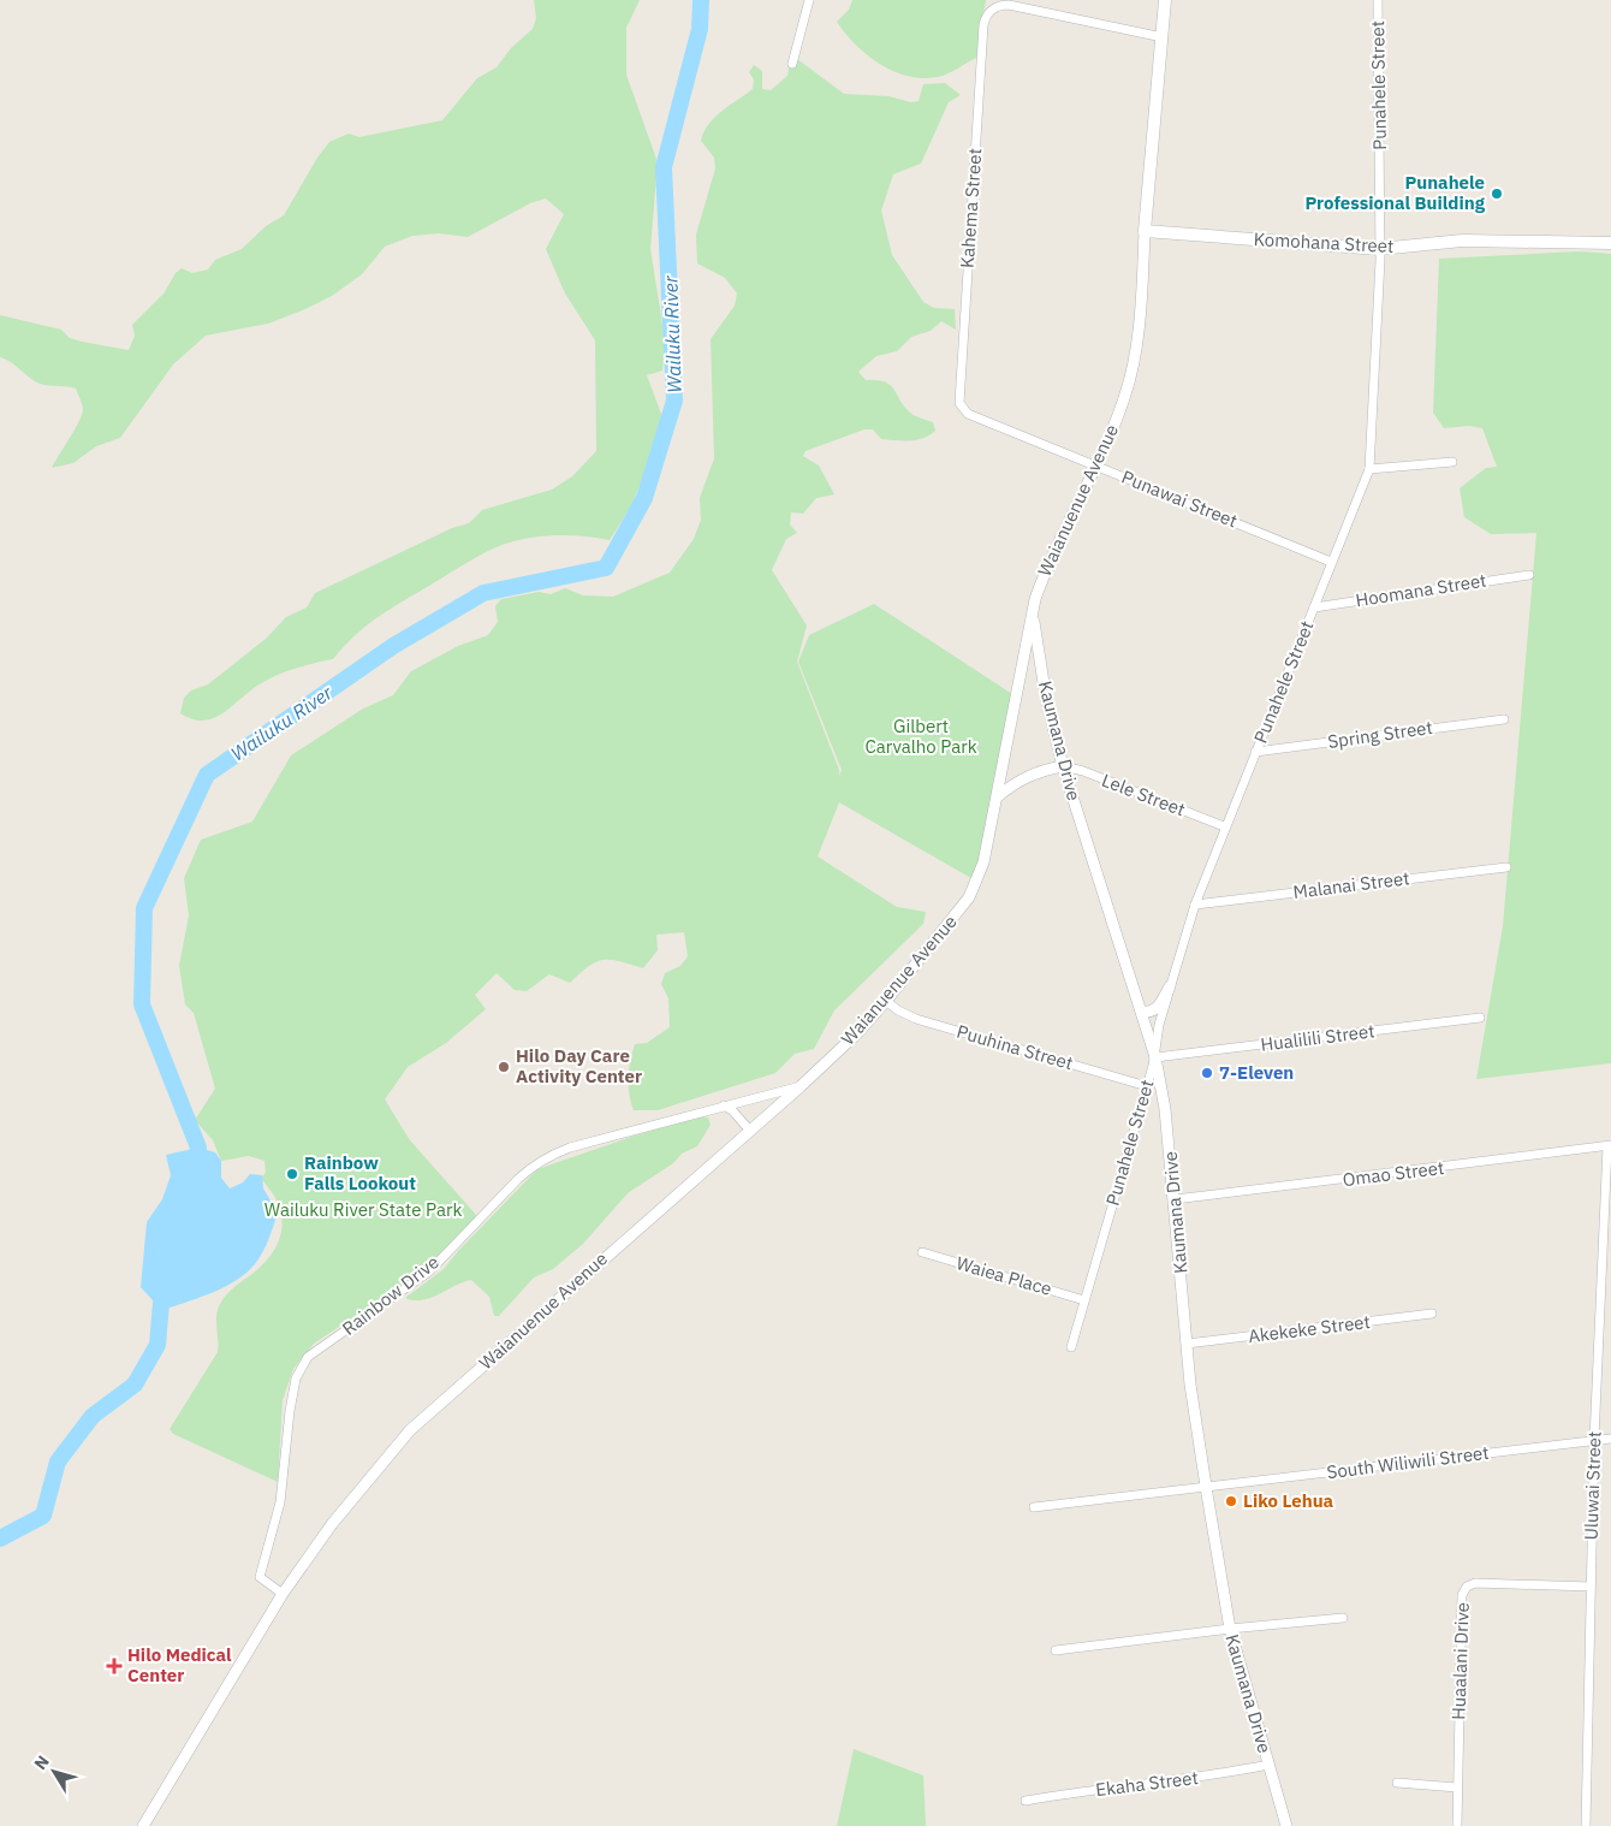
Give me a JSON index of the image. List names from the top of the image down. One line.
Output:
{"streets":{"main road":["Komohana Street","Waianuenue Avenue"],"street":["Punahele Street","Kahema Street","Punawai Street","Hoomana Street","Spring Street","Kaumana Drive","Lele Street","Malanai Street","Hualilili Street","Puuhina Street","Omao Street","Waiea Place","Rainbow Drive","Akekeke Street","South Wiliwili Street","Uluwai Street","Huaalani Drive","Ekaha Street"]},"crossings":[["Punahele Street","Komohana Street"],["Punahele Street","Punawai Street"],["Punahele Street","Hoomana Street"],["Punahele Street","Spring Street"],["Punahele Street","Kaumana Drive"],["Punahele Street","Lele Street"],["Punahele Street","Malanai Street"],["Punahele Street","Hualilili Street"],["Punahele Street","Puuhina Street"],["Punahele Street","Waiea Place"],["Kahema Street","Punawai Street"],["Kahema Street","Waianuenue Avenue"],["Komohana Street","Waianuenue Avenue"],["Punawai Street","Waianuenue Avenue"],["Waianuenue Avenue","Kaumana Drive"],["Waianuenue Avenue","Puuhina Street"],["Waianuenue Avenue","Rainbow Drive"],["Kaumana Drive","Lele Street"],["Kaumana Drive","Hualilili Street"],["Kaumana Drive","Omao Street"],["Kaumana Drive","Akekeke Street"],["Kaumana Drive","South Wiliwili Street"],["Kaumana Drive","Ekaha Street"],["Omao Street","Uluwai Street"],["South Wiliwili Street","Uluwai Street"],["Uluwai Street","Huaalani Drive"]],"water":["Wailuku River"],"parks":["Gilbert Carvalho Park","Wailuku River State Park"],"places":{"other":["Punahele Professional Building","Hilo Day Care Activity Center","7-Eleven","Rainbow Falls Lookout","Liko Lehua"],"health":["Hilo Medical Center"]},"north":"top left"}
